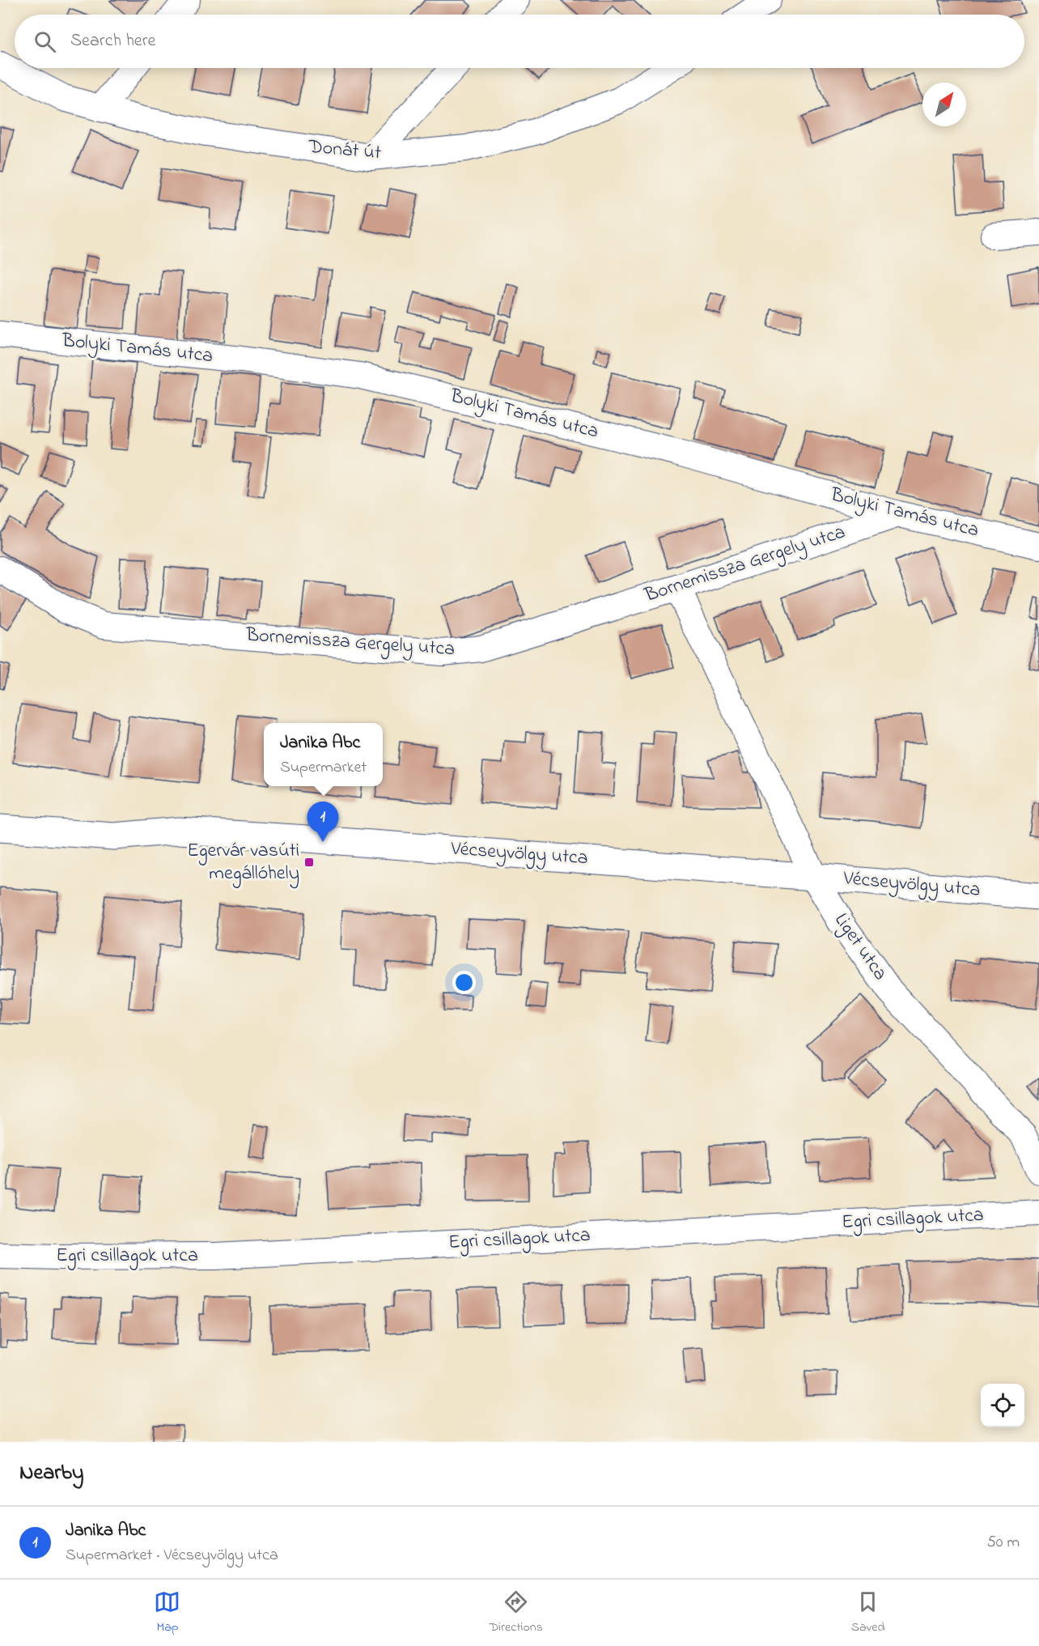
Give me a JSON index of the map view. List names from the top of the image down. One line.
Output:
{"streets":{"main road":["Vécseyvölgy utca"],"street":["Donát út","Bolyki Tamás utca","Bornemissza Gergely utca","Liget utca","Egri csillagok utca"]},"crossings":[["Bolyki Tamás utca","Bornemissza Gergely utca"],["Bornemissza Gergely utca","Liget utca"],["Vécseyvölgy utca","Liget utca"]],"places":{"transit":["Egervár vasúti megállóhely"]},"north":"top right","page":{"search":"Search here","popup":["Janika Abc","Supermarket"],"pins":"1","heading":"Nearby","list":[{"mark":"1","name":"Janika Abc","note":"Supermarket · Vécseyvölgy utca","value":"50 m"}],"nav":["Map","Directions","Saved"]}}
